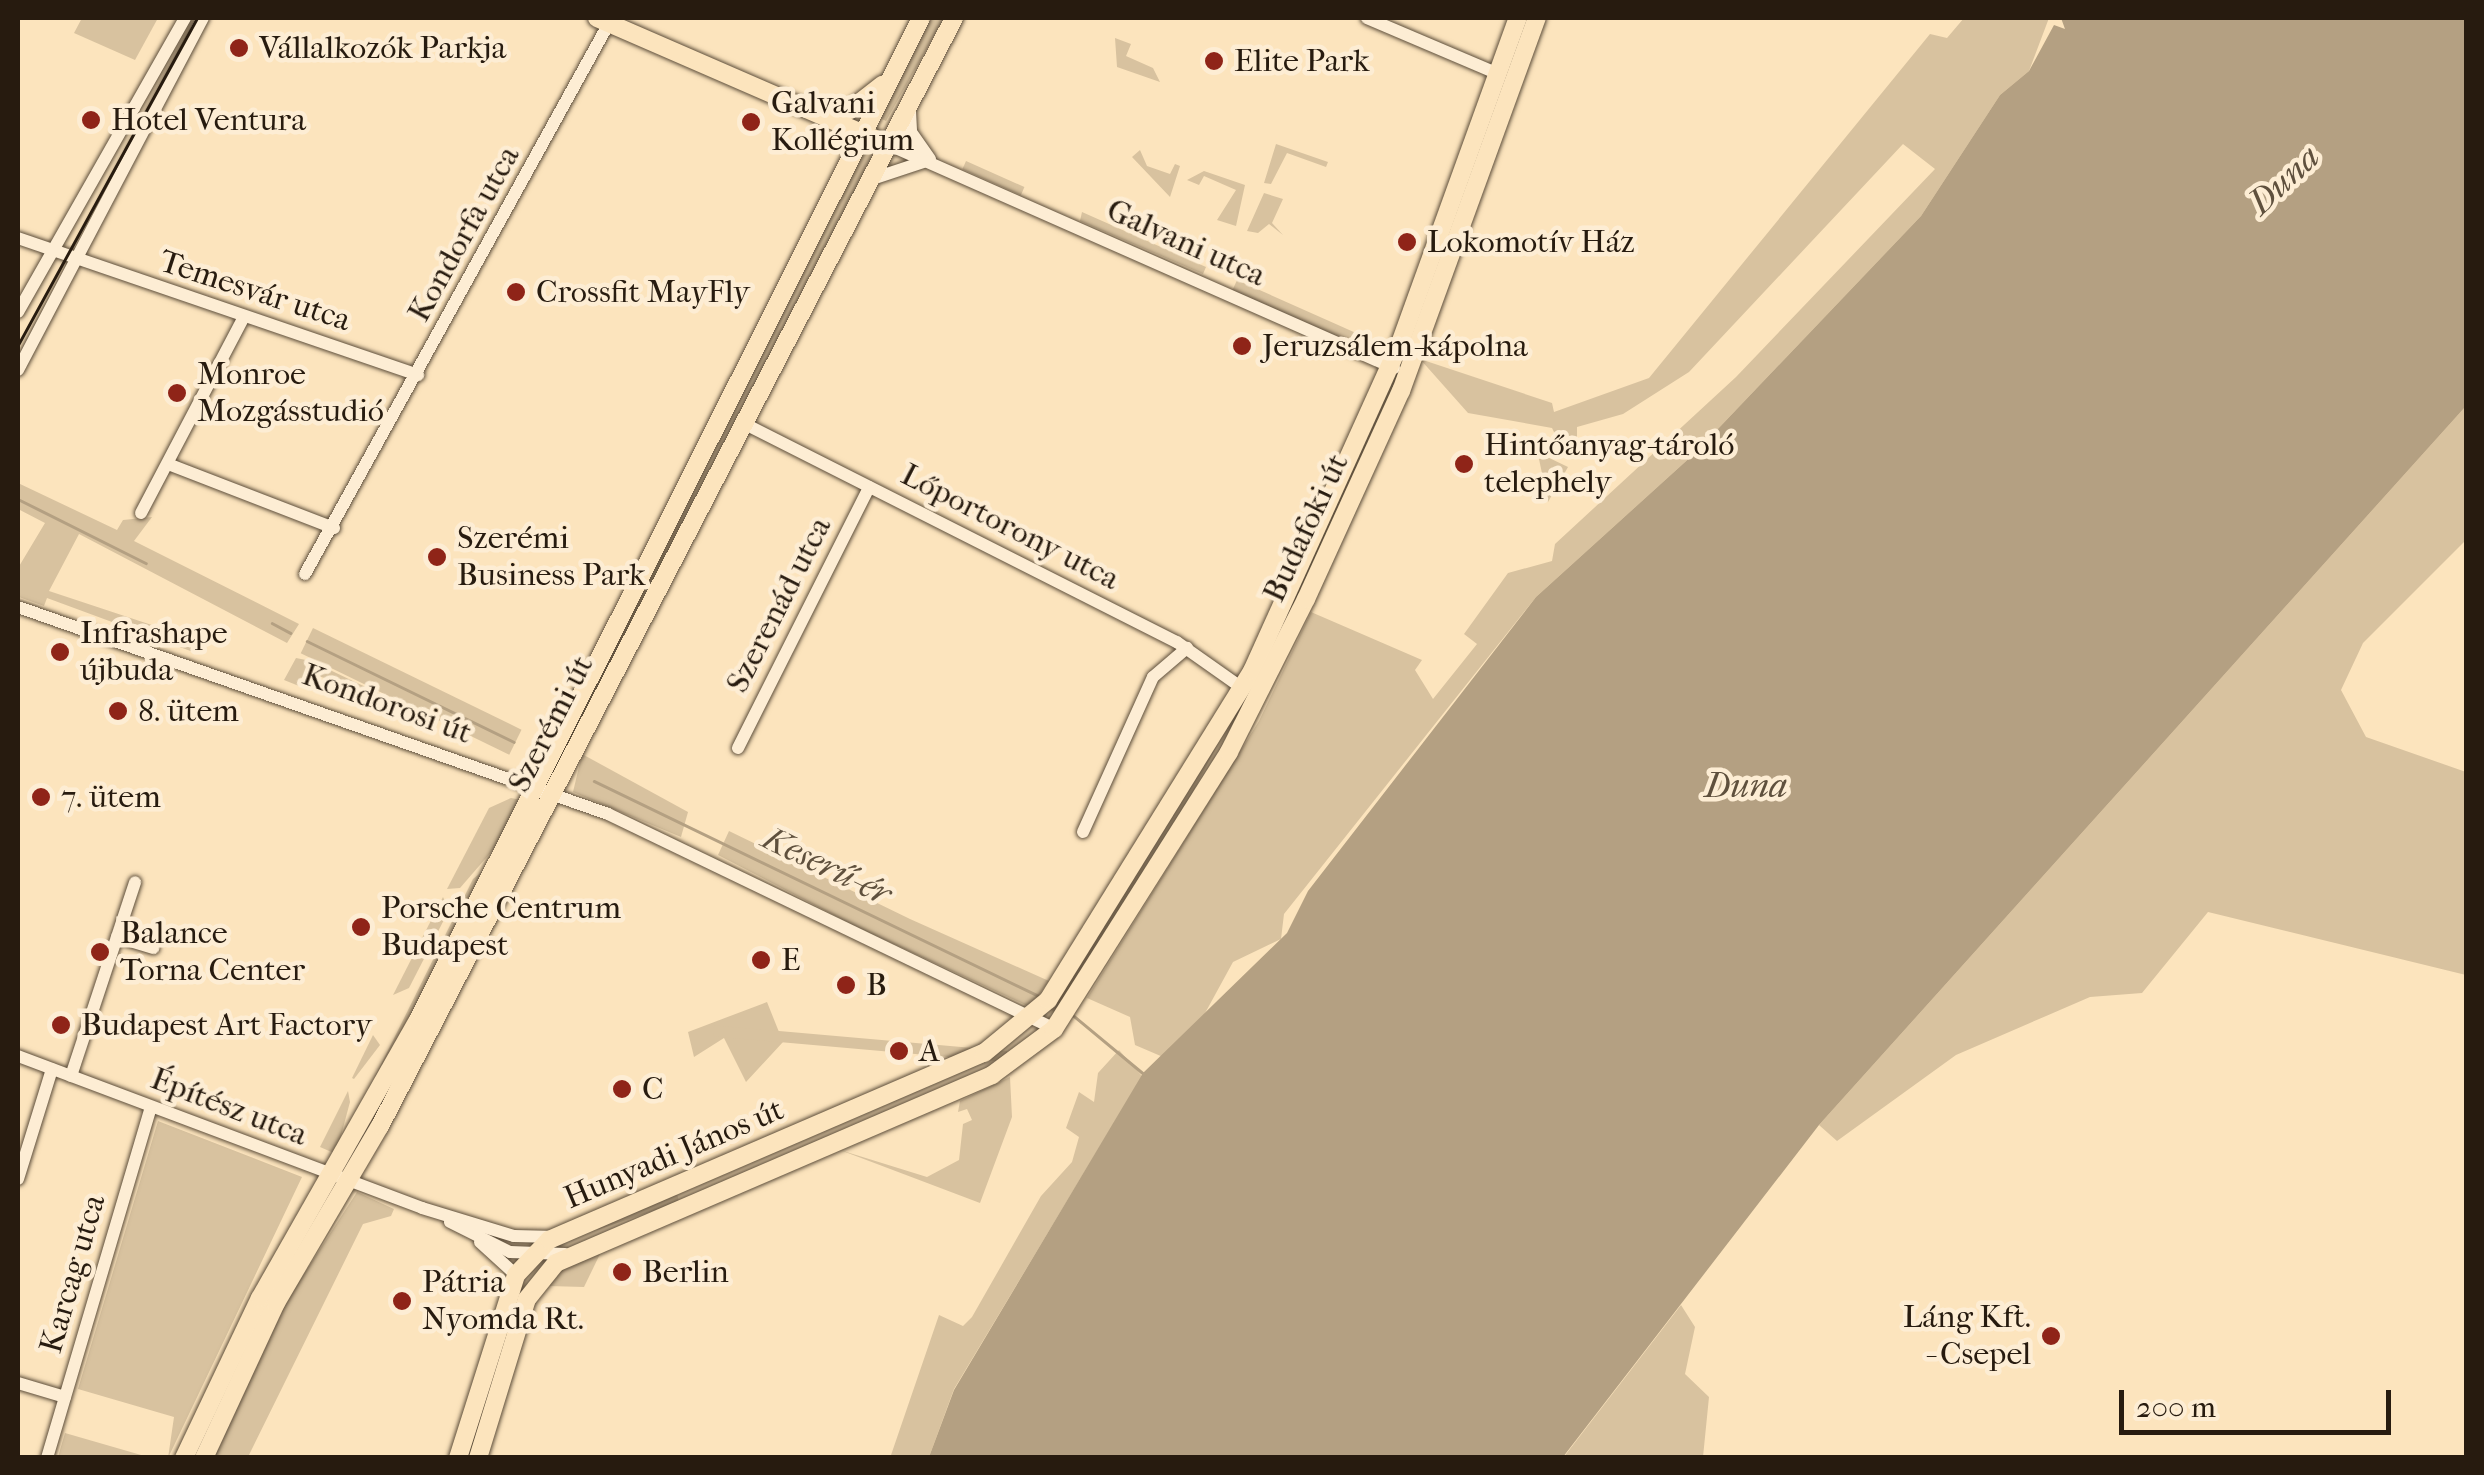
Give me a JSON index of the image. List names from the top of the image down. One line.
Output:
{"streets":{"main road":["Galvani utca","Budafoki út","Szerémi út","Hunyadi János út"],"street":["Kondorfa utca","Temesvár utca","Lőportorony utca","Szerenád utca","Kondorosi út","Építész utca","Karcag utca"]},"crossings":[["Kondorfa utca","Galvani utca"],["Kondorfa utca","Temesvár utca"],["Galvani utca","Budafoki út"],["Galvani utca","Szerémi út"],["Lőportorony utca","Budafoki út"],["Lőportorony utca","Szerenád utca"],["Lőportorony utca","Szerémi út"],["Budafoki út","Kondorosi út"],["Budafoki út","Hunyadi János út"],["Kondorosi út","Szerémi út"],["Kondorosi út","Hunyadi János út"],["Szerémi út","Építész utca"],["Építész utca","Hunyadi János út"],["Építész utca","Karcag utca"]],"water":["Duna","Keserű-ér"],"places":["Vállalkozók Parkja","Elite Park","Hotel Ventura","Galvani Kollégium","Lokomotív Ház","Crossfit MayFly","Jeruzsálem-kápolna","Monroe Mozgásstudió","Hintőanyag-tároló telephely","Szerémi Business Park","Infrashape újbuda","8. ütem","7. ütem","Porsche Centrum Budapest","Balance Torna Center","E","B","Budapest Art Factory","A","C","Berlin","Pátria Nyomda Rt.","Láng Kft. - Csepel"],"scale_bar":"200 m"}
